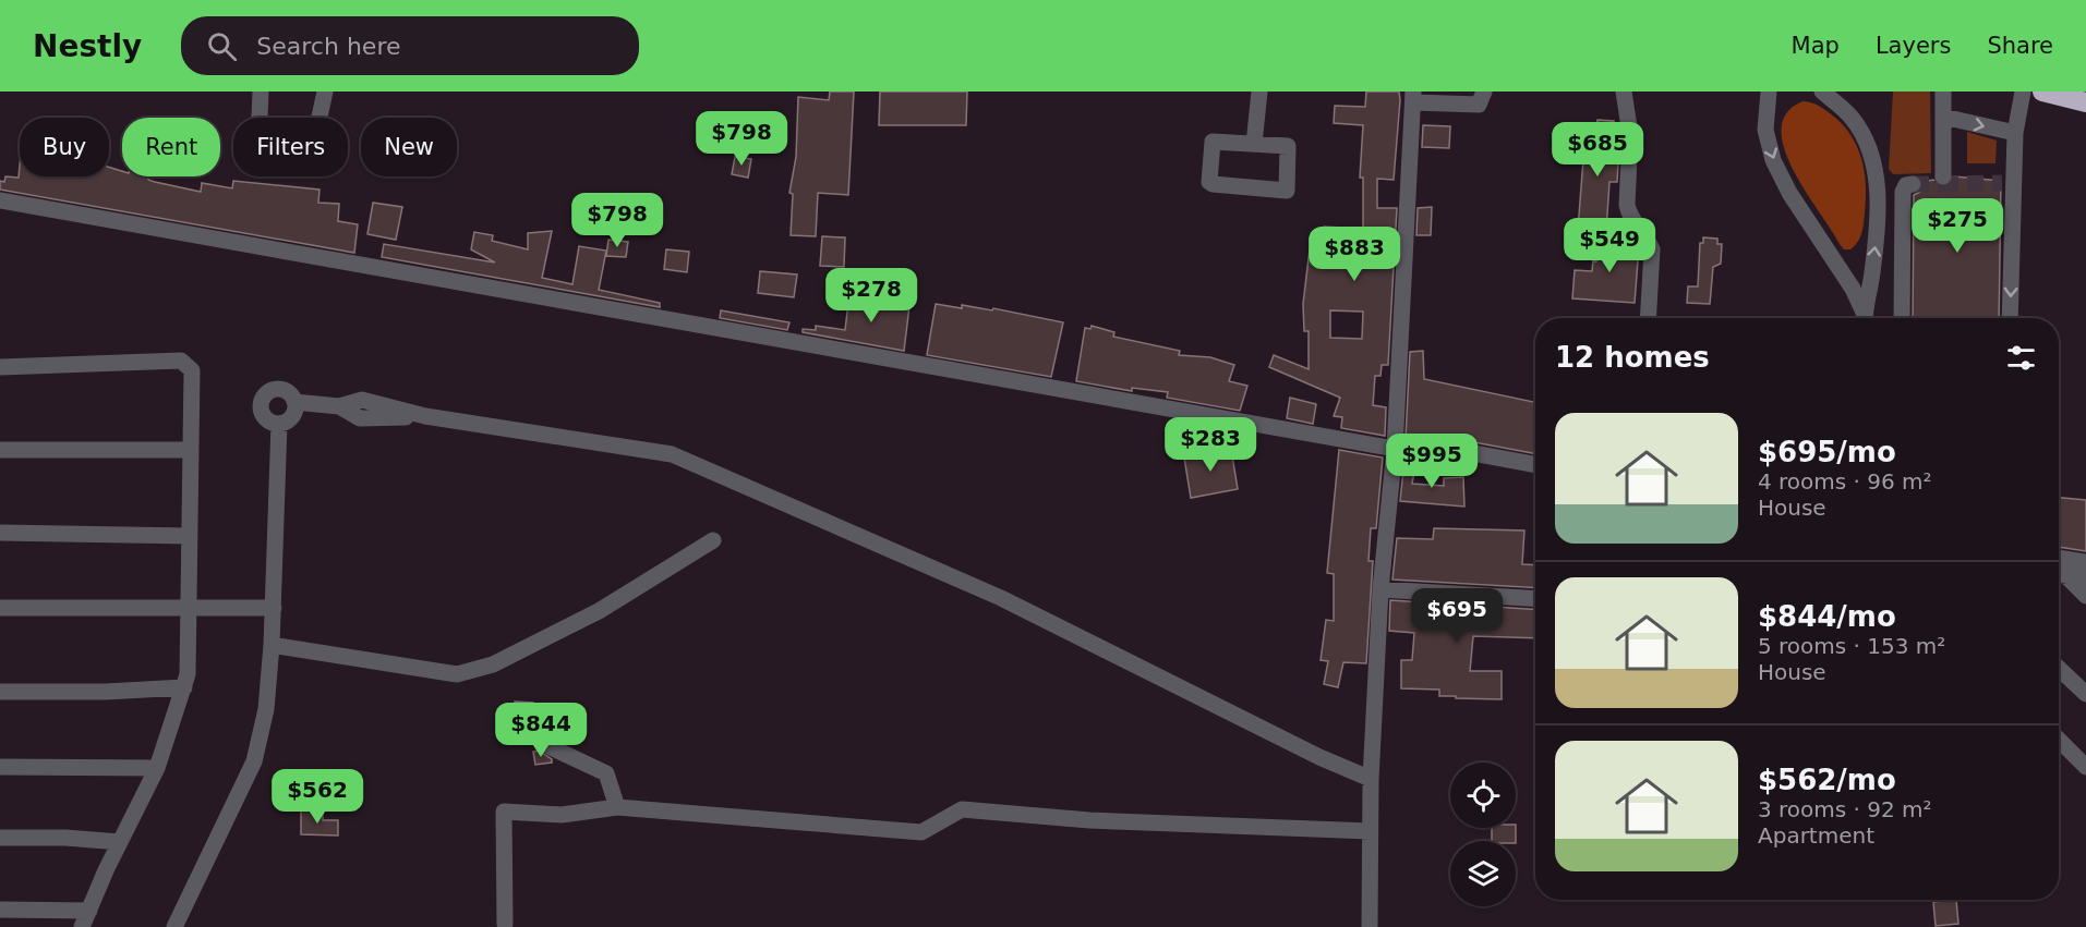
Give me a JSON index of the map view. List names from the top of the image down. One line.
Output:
{"page":{"header":"Nestly","search":"Search here","nav":["Map","Layers","Share"],"price":["$798","$685","$798","$275","$549","$883","$278","$283","$995","$695","$844","$562"],"chip":["Buy","Rent","Filters","New"],"heading":"12 homes","list":[{"name":"$695/mo","note":"4 rooms · 96 m² · House"},{"name":"$844/mo","note":"5 rooms · 153 m² · House"},{"name":"$562/mo","note":"3 rooms · 92 m² · Apartment"}]}}
